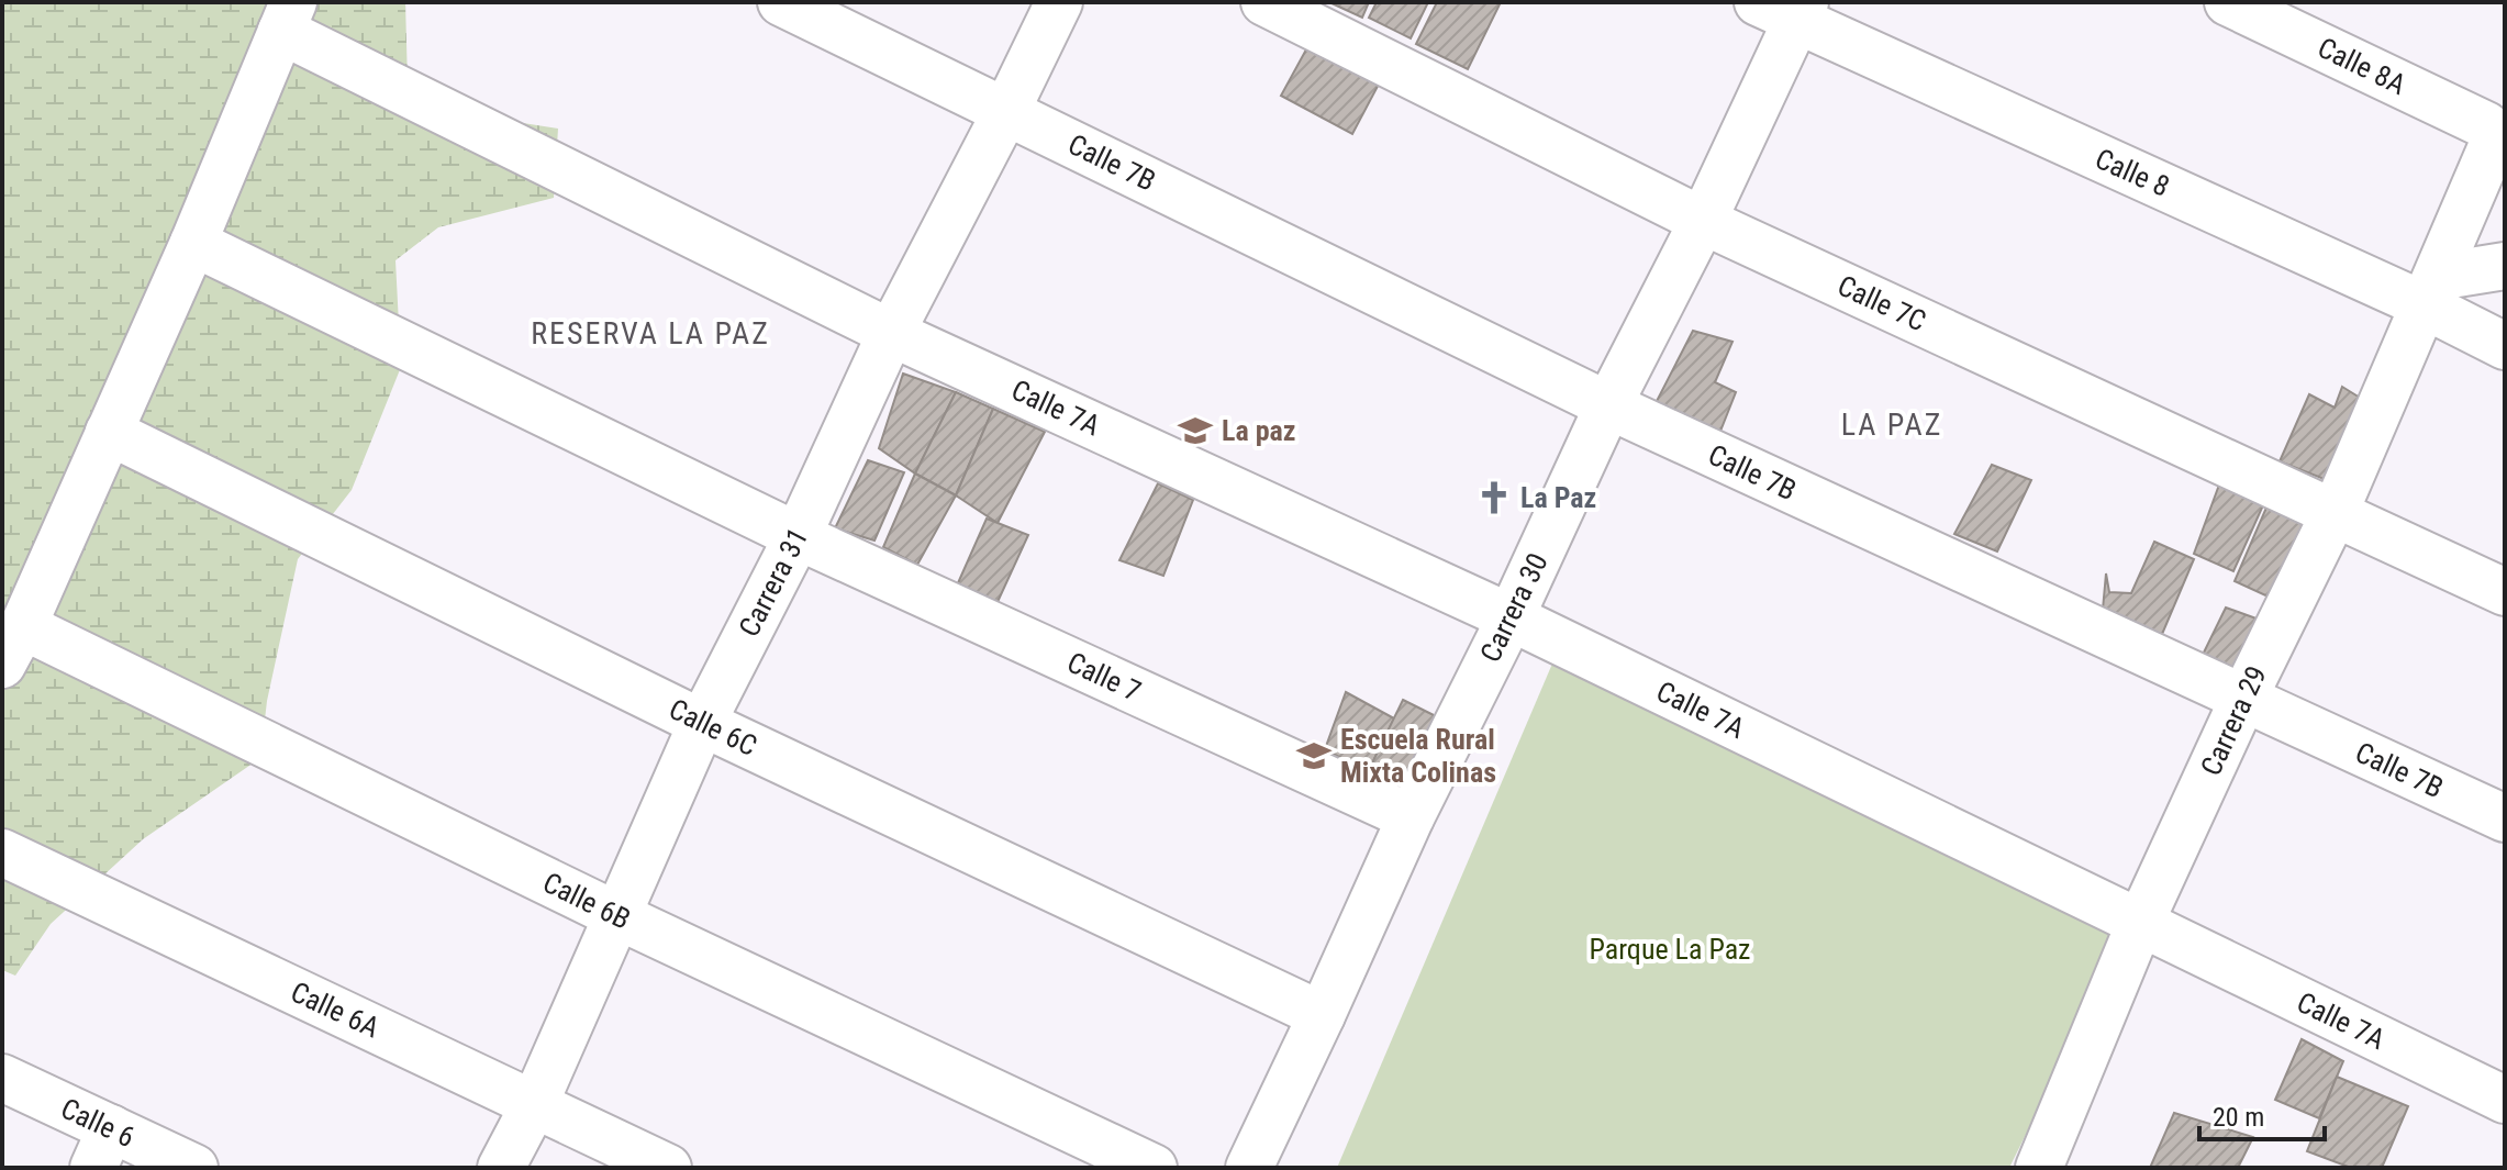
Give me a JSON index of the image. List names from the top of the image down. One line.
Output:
{"streets":{"street":["Calle 8A","Calle 7B","Calle 8","Calle 7C","Calle 7A","Carrera 31","Carrera 30","Calle 7","Carrera 29","Calle 6C","Calle 6B","Calle 6A","Calle 6"]},"crossings":[["Calle 8A","Carrera 29"],["Calle 7B","Carrera 31"],["Calle 7B","Carrera 30"],["Calle 7B","Carrera 29"],["Calle 8","Carrera 30"],["Calle 8","Carrera 29"],["Calle 7C","Carrera 30"],["Calle 7C","Carrera 29"],["Calle 7A","Carrera 31"],["Calle 7A","Carrera 30"],["Calle 7A","Carrera 29"],["Carrera 31","Calle 7"],["Carrera 31","Calle 6C"],["Carrera 31","Calle 6B"],["Carrera 31","Calle 6A"],["Carrera 30","Calle 7"],["Carrera 30","Calle 6C"]],"districts":["RESERVA LA PAZ","LA PAZ"],"parks":["Parque La Paz"],"places":{"school or university":["La paz","Escuela Rural Mixta Colinas"],"church":["La Paz"]},"scale_bar":"20 m"}
